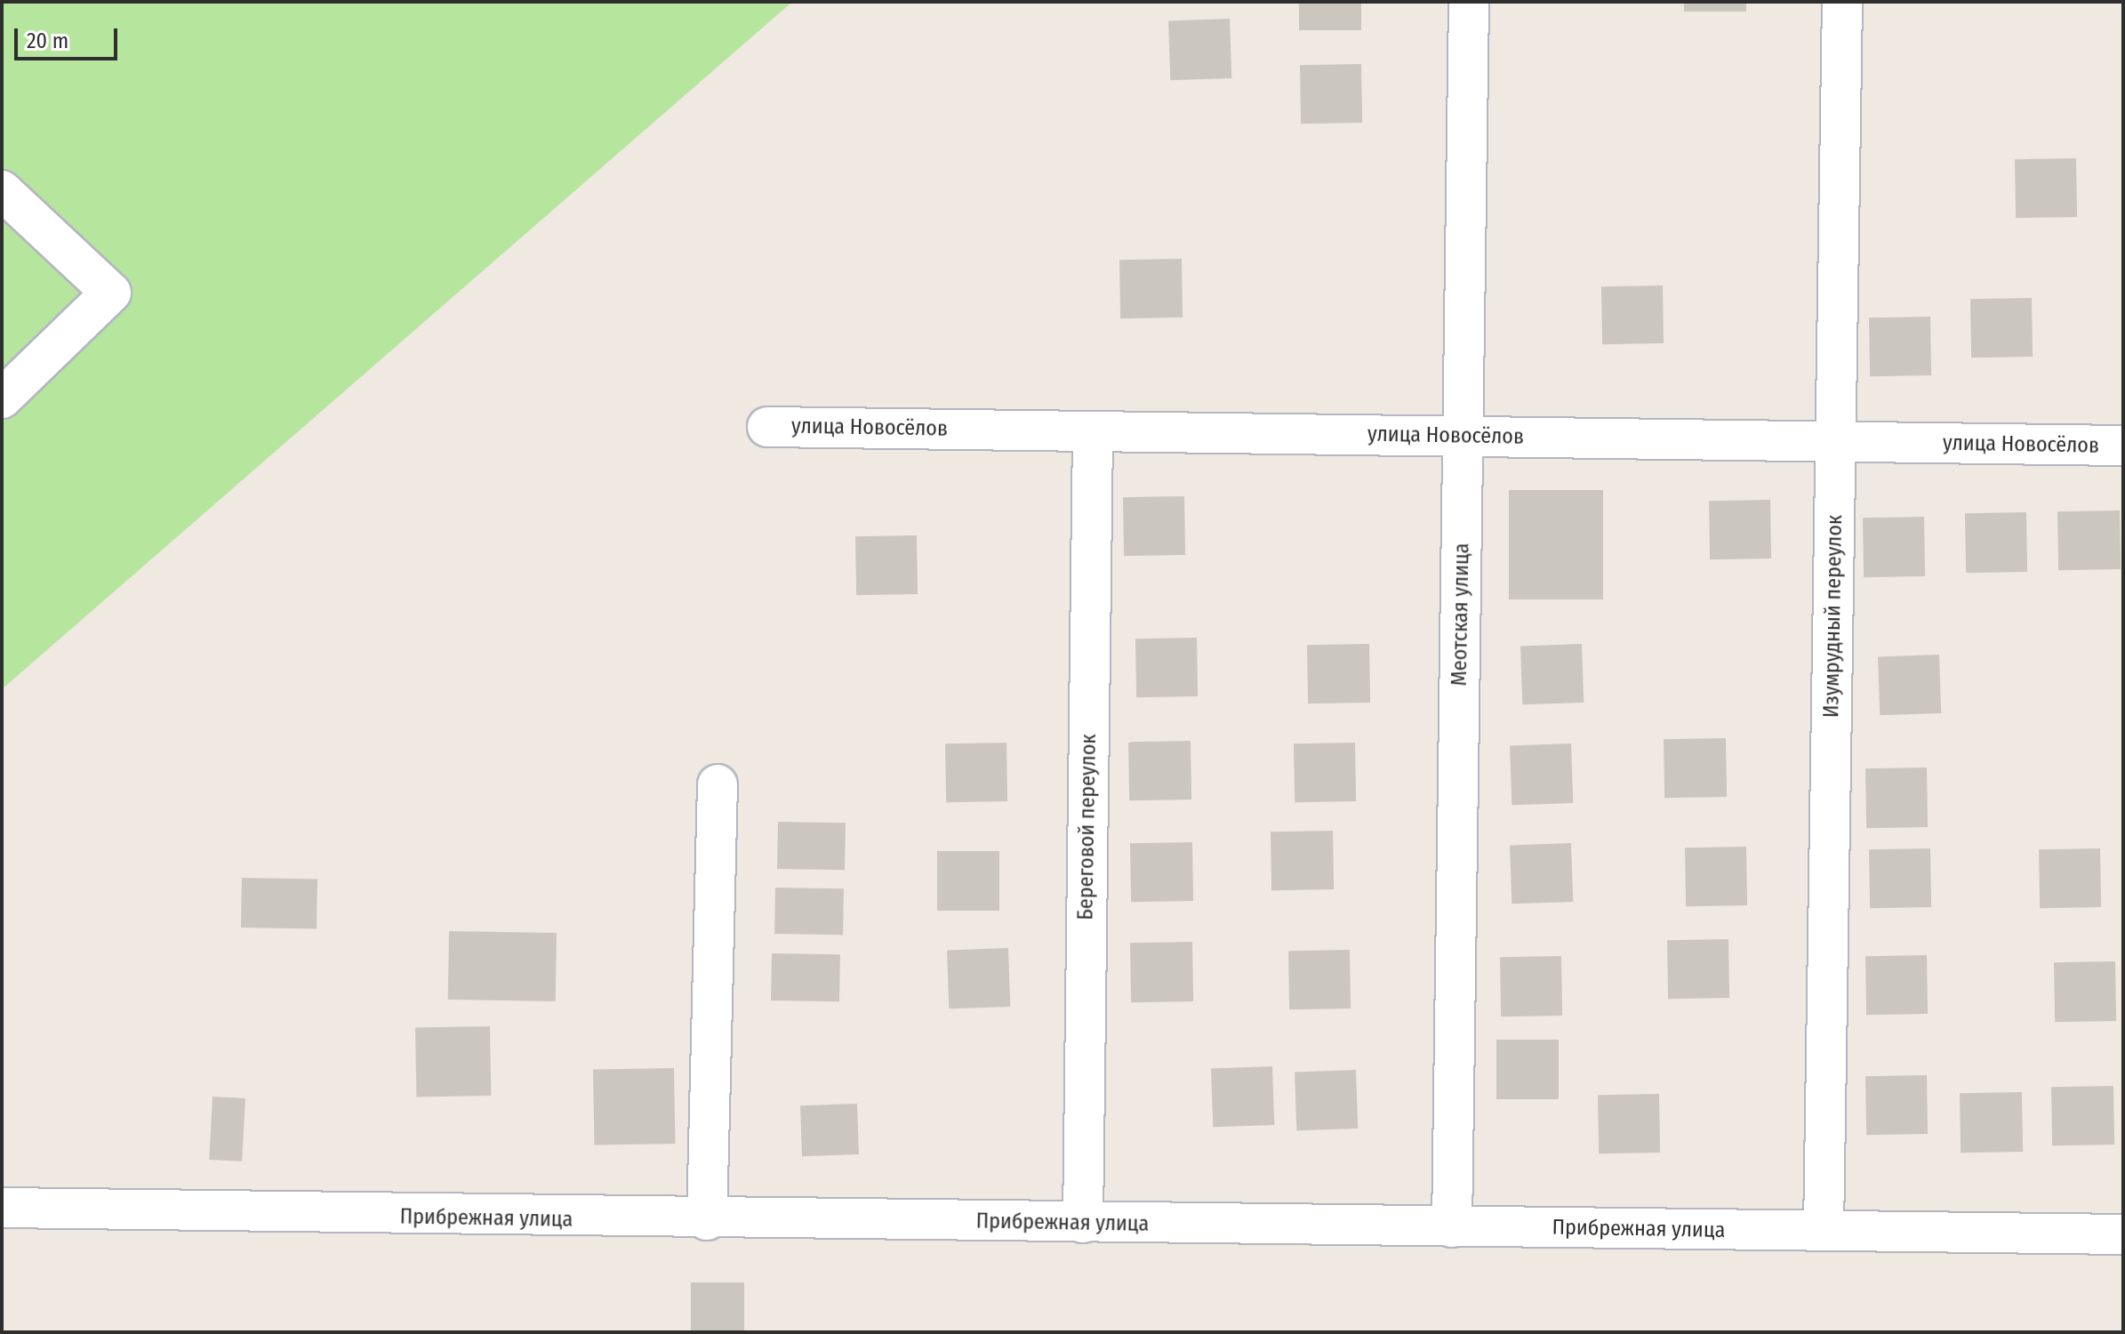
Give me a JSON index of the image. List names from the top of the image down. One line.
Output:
{"streets":{"street":["улица Новосёлов","Меотская улица","Изумрудный переулок","Береговой переулок","Прибрежная улица"]},"crossings":[["улица Новосёлов","Меотская улица"],["улица Новосёлов","Изумрудный переулок"],["улица Новосёлов","Береговой переулок"],["Меотская улица","Прибрежная улица"],["Изумрудный переулок","Прибрежная улица"],["Береговой переулок","Прибрежная улица"]],"scale_bar":"20 m"}
